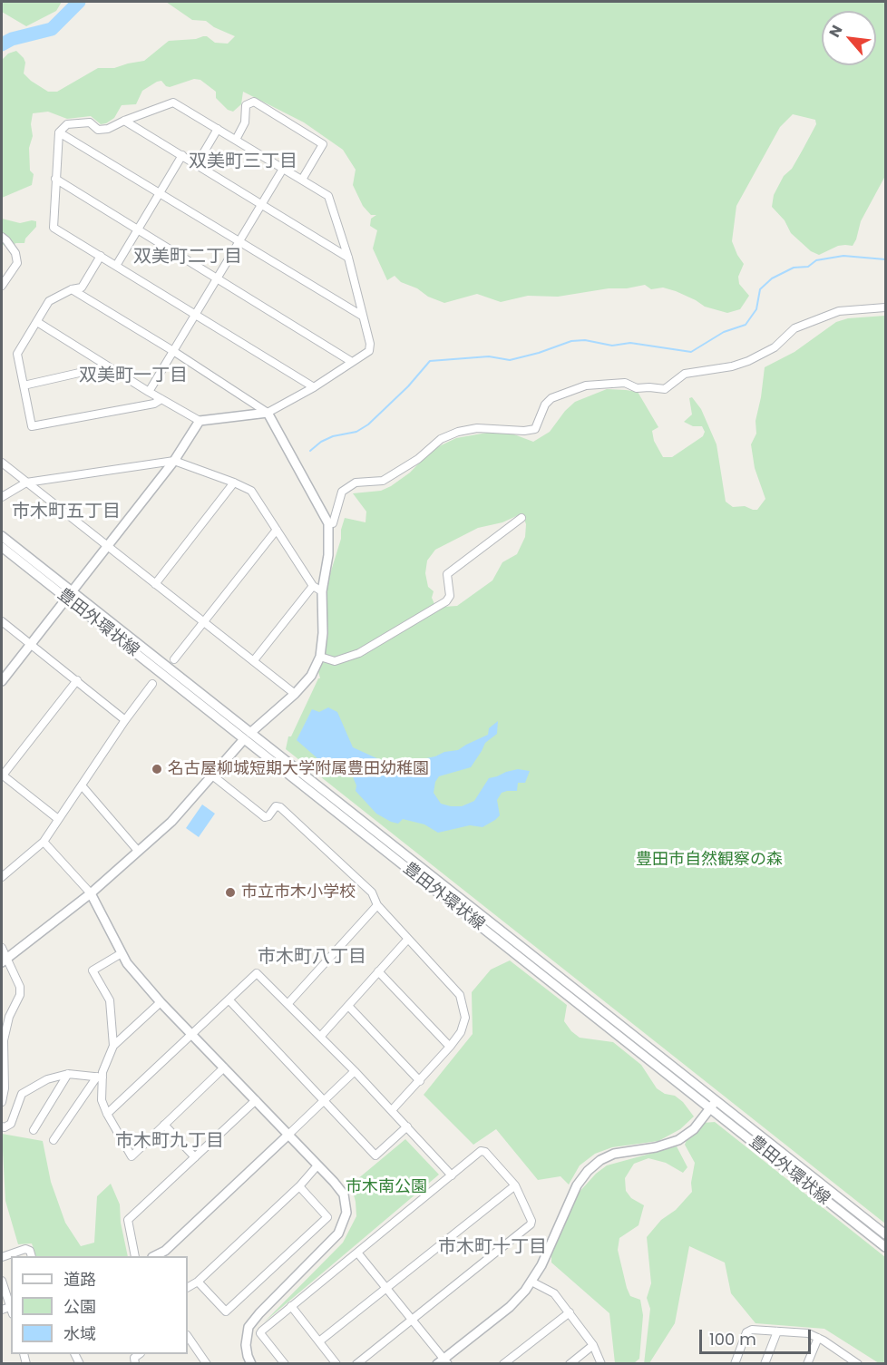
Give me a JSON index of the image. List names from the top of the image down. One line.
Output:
{"streets":{"street":["豊田外環状線"]},"districts":["双美町三丁目","双美町二丁目","双美町一丁目","市木町五丁目","市木町八丁目","市木町九丁目","市木町十丁目"],"parks":["豊田市自然観察の森","市木南公園"],"places":["名古屋柳城短期大学附属豊田幼稚園","市立市木小学校"],"legend":["道路","公園","水域"],"scale_bar":"100 m","north":"top left"}
